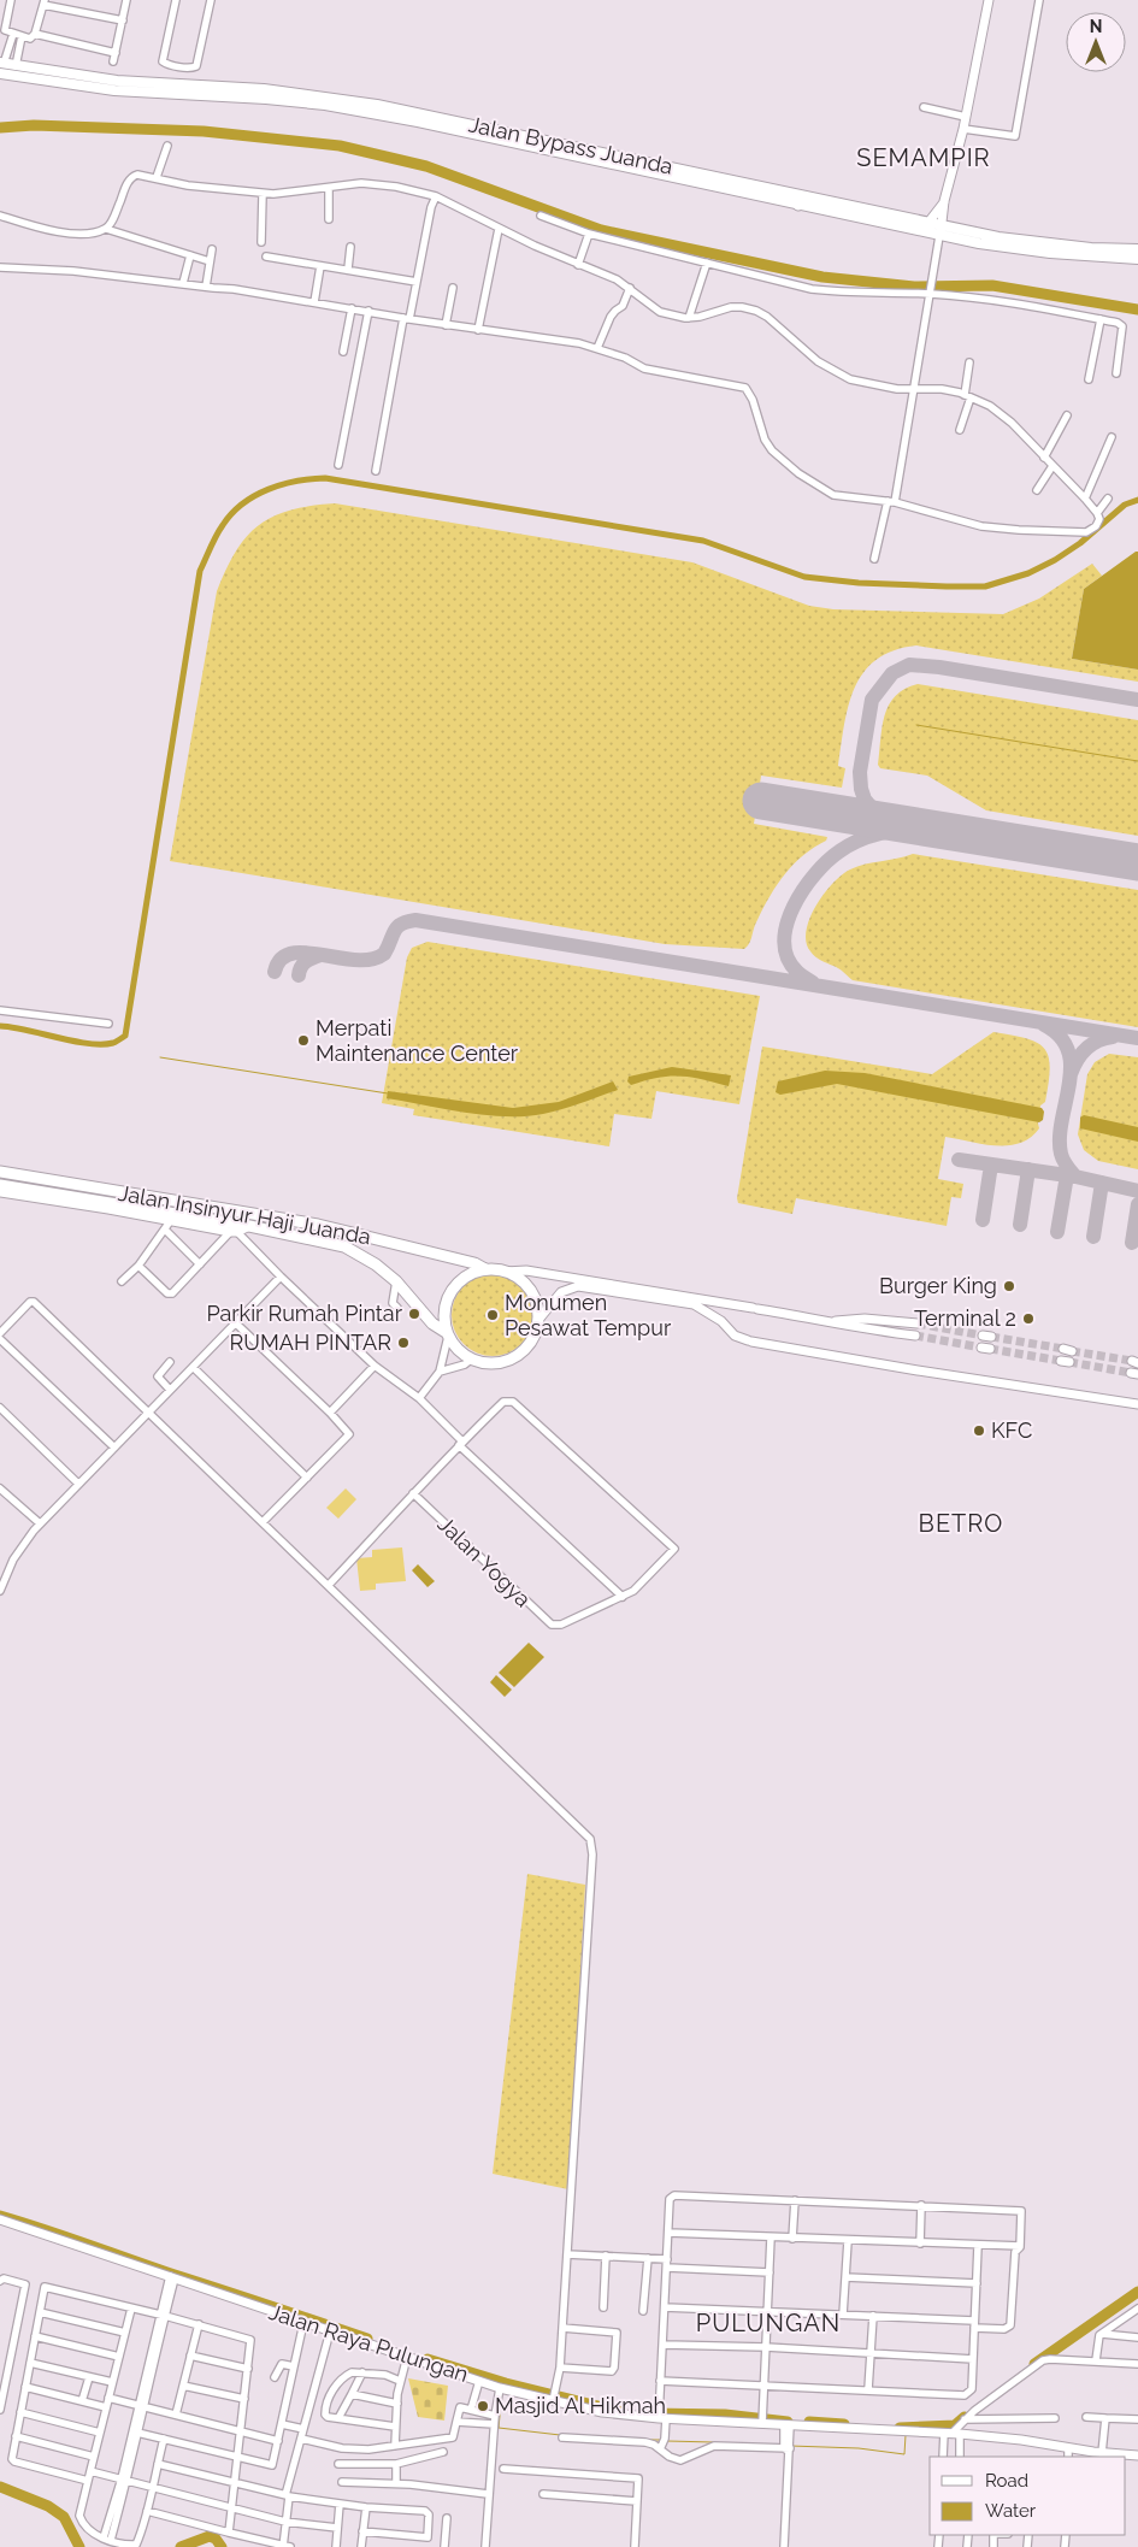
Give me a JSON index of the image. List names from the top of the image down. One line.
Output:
{"streets":{"highway":["Jalan Insinyur Haji Juanda"],"main road":["Jalan Bypass Juanda"],"street":["Jalan Yogya","Jalan Raya Pulungan"]},"districts":["SEMAMPIR","BETRO","PULUNGAN"],"places":["Merpati Maintenance Center","Burger King","Parkir Rumah Pintar","Monumen Pesawat Tempur","Terminal 2","RUMAH PINTAR","KFC","Masjid Al Hikmah"],"legend":["Road","Water"],"north":"top"}
